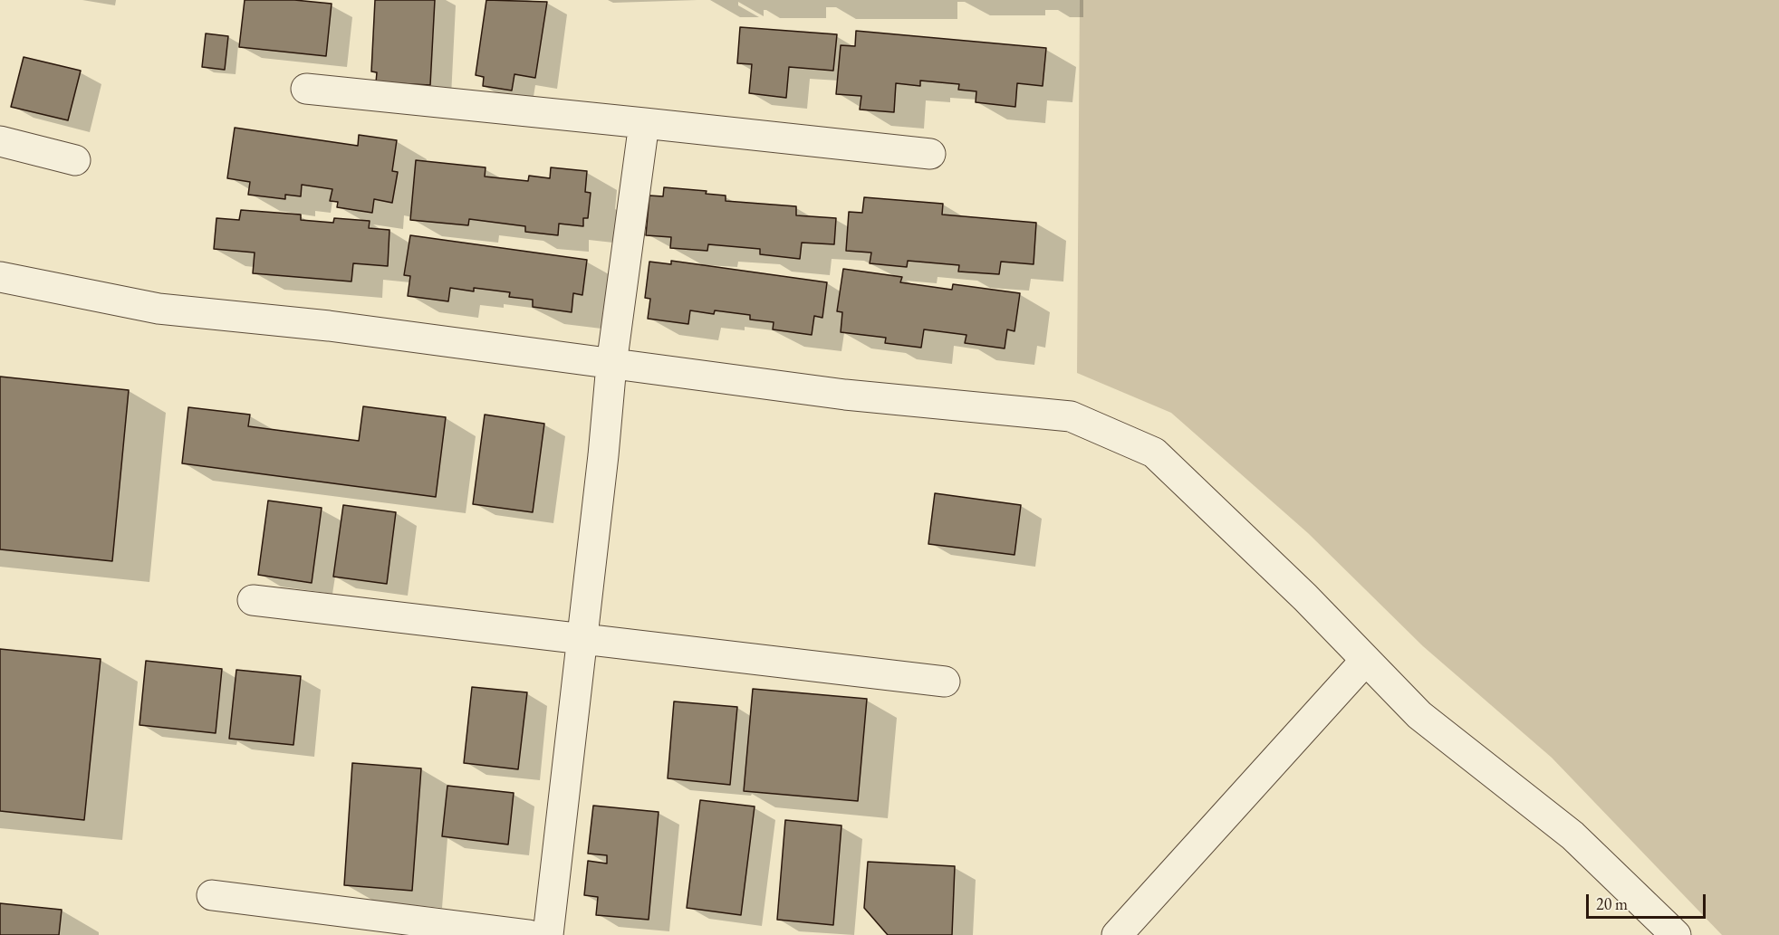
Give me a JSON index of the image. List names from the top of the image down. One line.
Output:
{"scale_bar":"20 m"}
